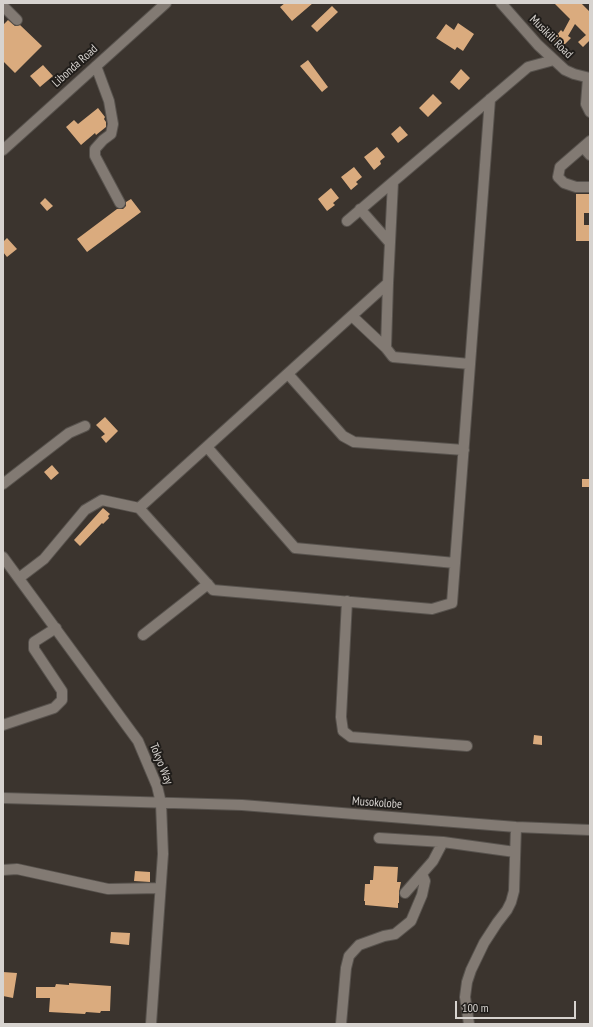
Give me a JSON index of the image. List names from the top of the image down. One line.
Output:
{"streets":{"street":["Musikili Road","Libonda Road","Tokyo Way","Musokolobe"]},"crossings":[["Tokyo Way","Musokolobe"]],"scale_bar":"100 m"}
